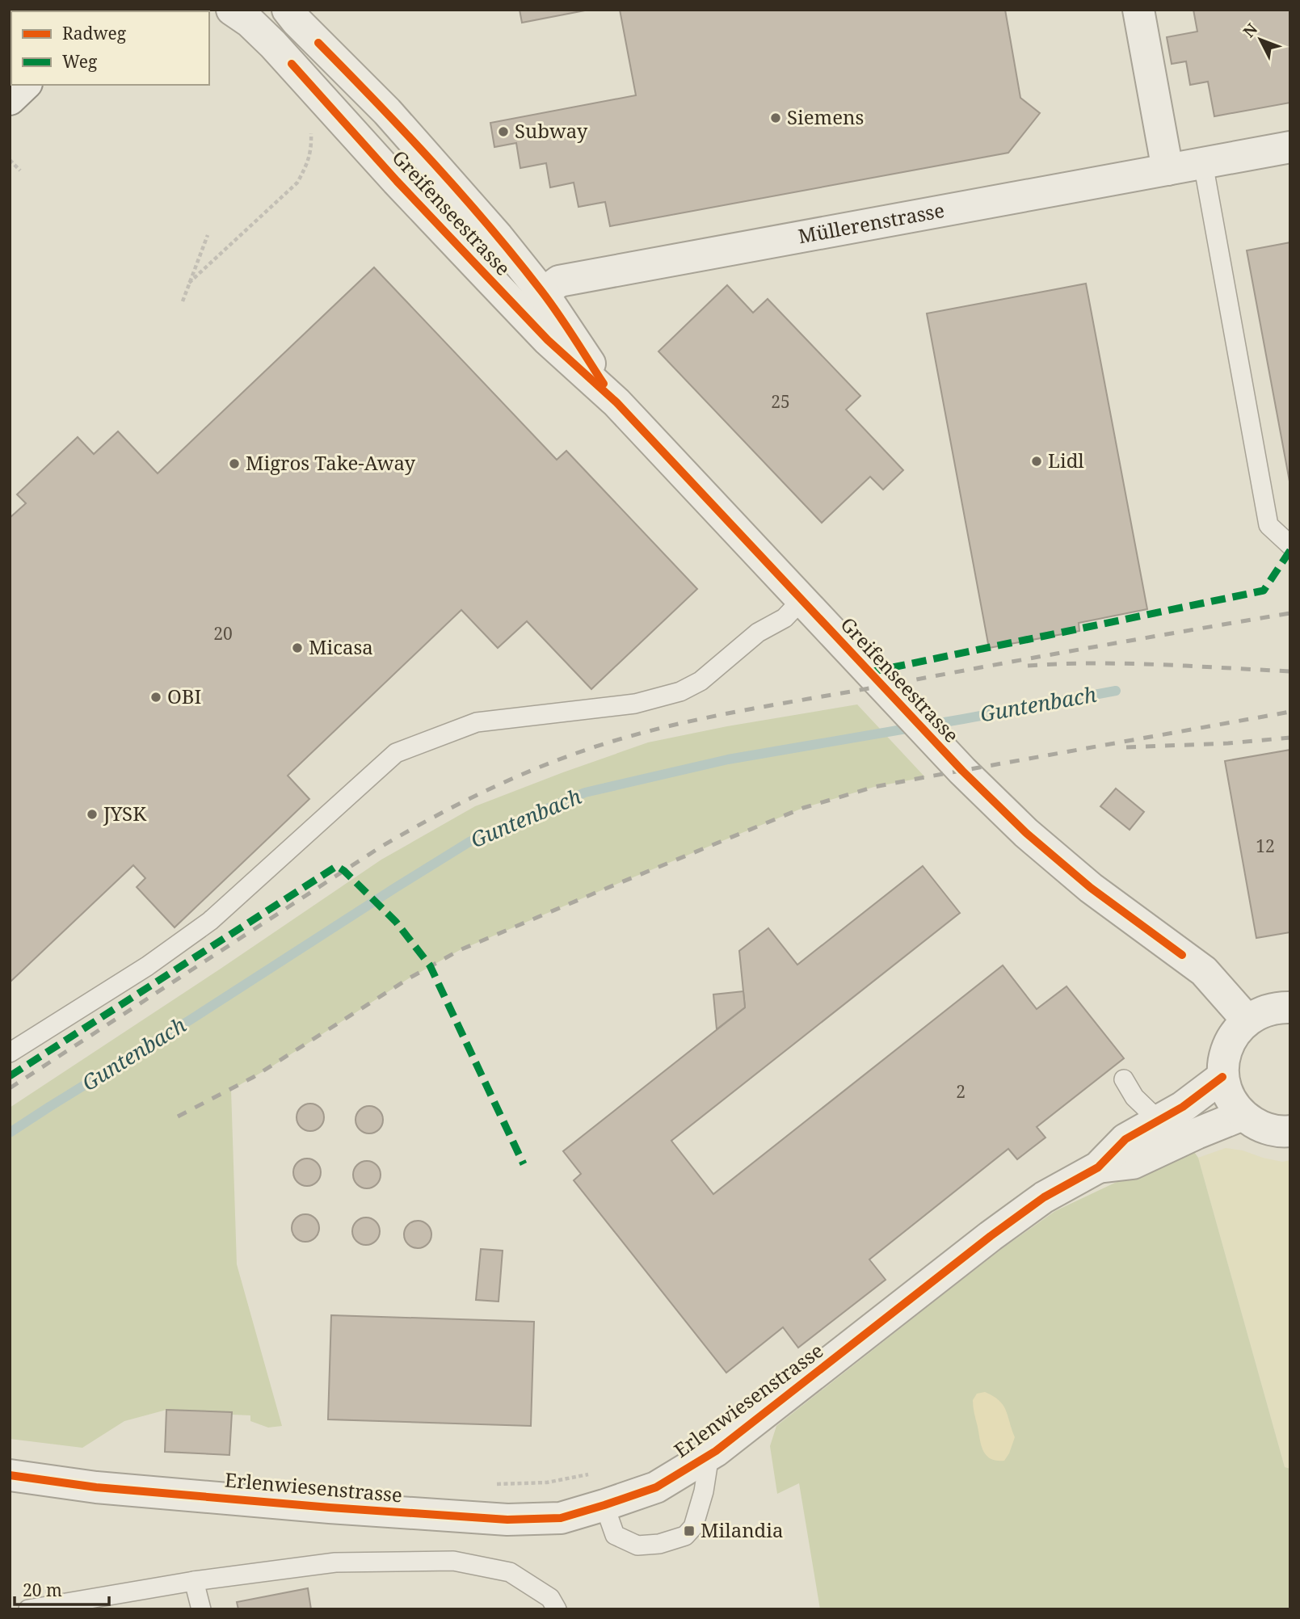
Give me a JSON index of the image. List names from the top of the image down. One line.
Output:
{"streets":{"street":["Greifenseestrasse","Müllerenstrasse","Erlenwiesenstrasse"]},"crossings":[["Greifenseestrasse","Müllerenstrasse"]],"water":["Guntenbach"],"places":{"other":["Siemens","Subway","Lidl","Migros Take-Away","Micasa","OBI","JYSK"],"transit":["Milandia"]},"house_numbers":["25","20","12","2"],"legend":["Radweg","Weg"],"scale_bar":"20 m","north":"top left"}
